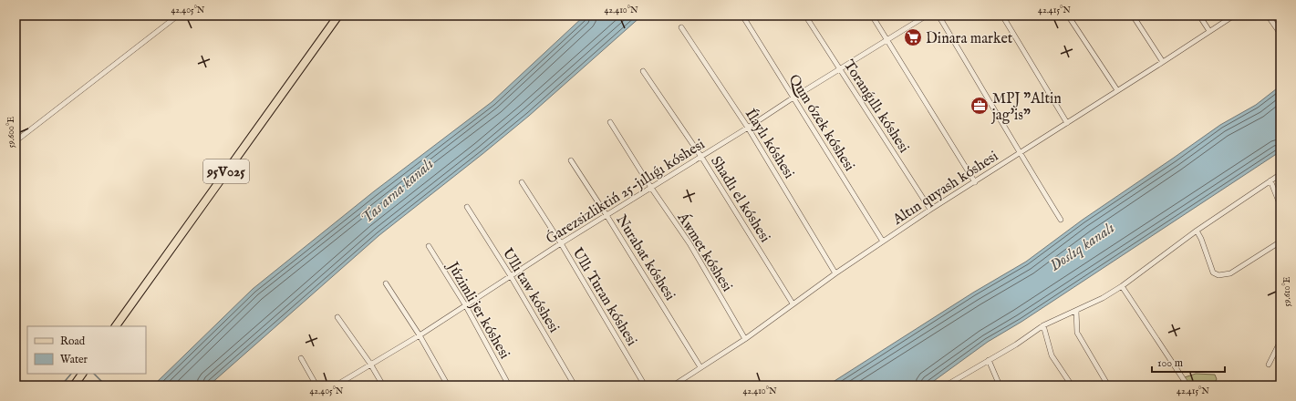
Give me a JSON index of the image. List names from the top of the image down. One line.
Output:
{"streets":{"main road":["95V025"],"street":["Toranǵıllı kóshesi","Qum ózek kóshesi","Ílaylı kóshesi","Altın quyash kóshesi","Ǵarezsizliktiń 25-jıllıǵı kóshesi","Shadlı el kóshesi","Áwmet kóshesi","Nurabat kóshesi","Ullı taw kóshesi","Ullı Turan kóshesi","Júzimli jer kóshesi"]},"crossings":[["Toranǵıllı kóshesi","Altın quyash kóshesi"],["Toranǵıllı kóshesi","Ǵarezsizliktiń 25-jıllıǵı kóshesi"],["Qum ózek kóshesi","Altın quyash kóshesi"],["Qum ózek kóshesi","Ǵarezsizliktiń 25-jıllıǵı kóshesi"],["Ílaylı kóshesi","Altın quyash kóshesi"],["Ílaylı kóshesi","Ǵarezsizliktiń 25-jıllıǵı kóshesi"],["Altın quyash kóshesi","Shadlı el kóshesi"],["Altın quyash kóshesi","Áwmet kóshesi"],["Altın quyash kóshesi","Nurabat kóshesi"],["Ǵarezsizliktiń 25-jıllıǵı kóshesi","Shadlı el kóshesi"],["Ǵarezsizliktiń 25-jıllıǵı kóshesi","Áwmet kóshesi"],["Ǵarezsizliktiń 25-jıllıǵı kóshesi","Nurabat kóshesi"],["Ǵarezsizliktiń 25-jıllıǵı kóshesi","Ullı taw kóshesi"],["Ǵarezsizliktiń 25-jıllıǵı kóshesi","Ullı Turan kóshesi"],["Ǵarezsizliktiń 25-jıllıǵı kóshesi","Júzimli jer kóshesi"]],"water":["Tas arna kanalı","Doslıq kanalı"],"places":{"supermarket":["Dinara market"],"office":["MPJ \"Altin jag'is\""]},"legend":["Road","Water"],"scale_bar":"100 m","coordinates":["42.405°N","42.410°N","42.415°N","59.600°E","59.610°E"]}
